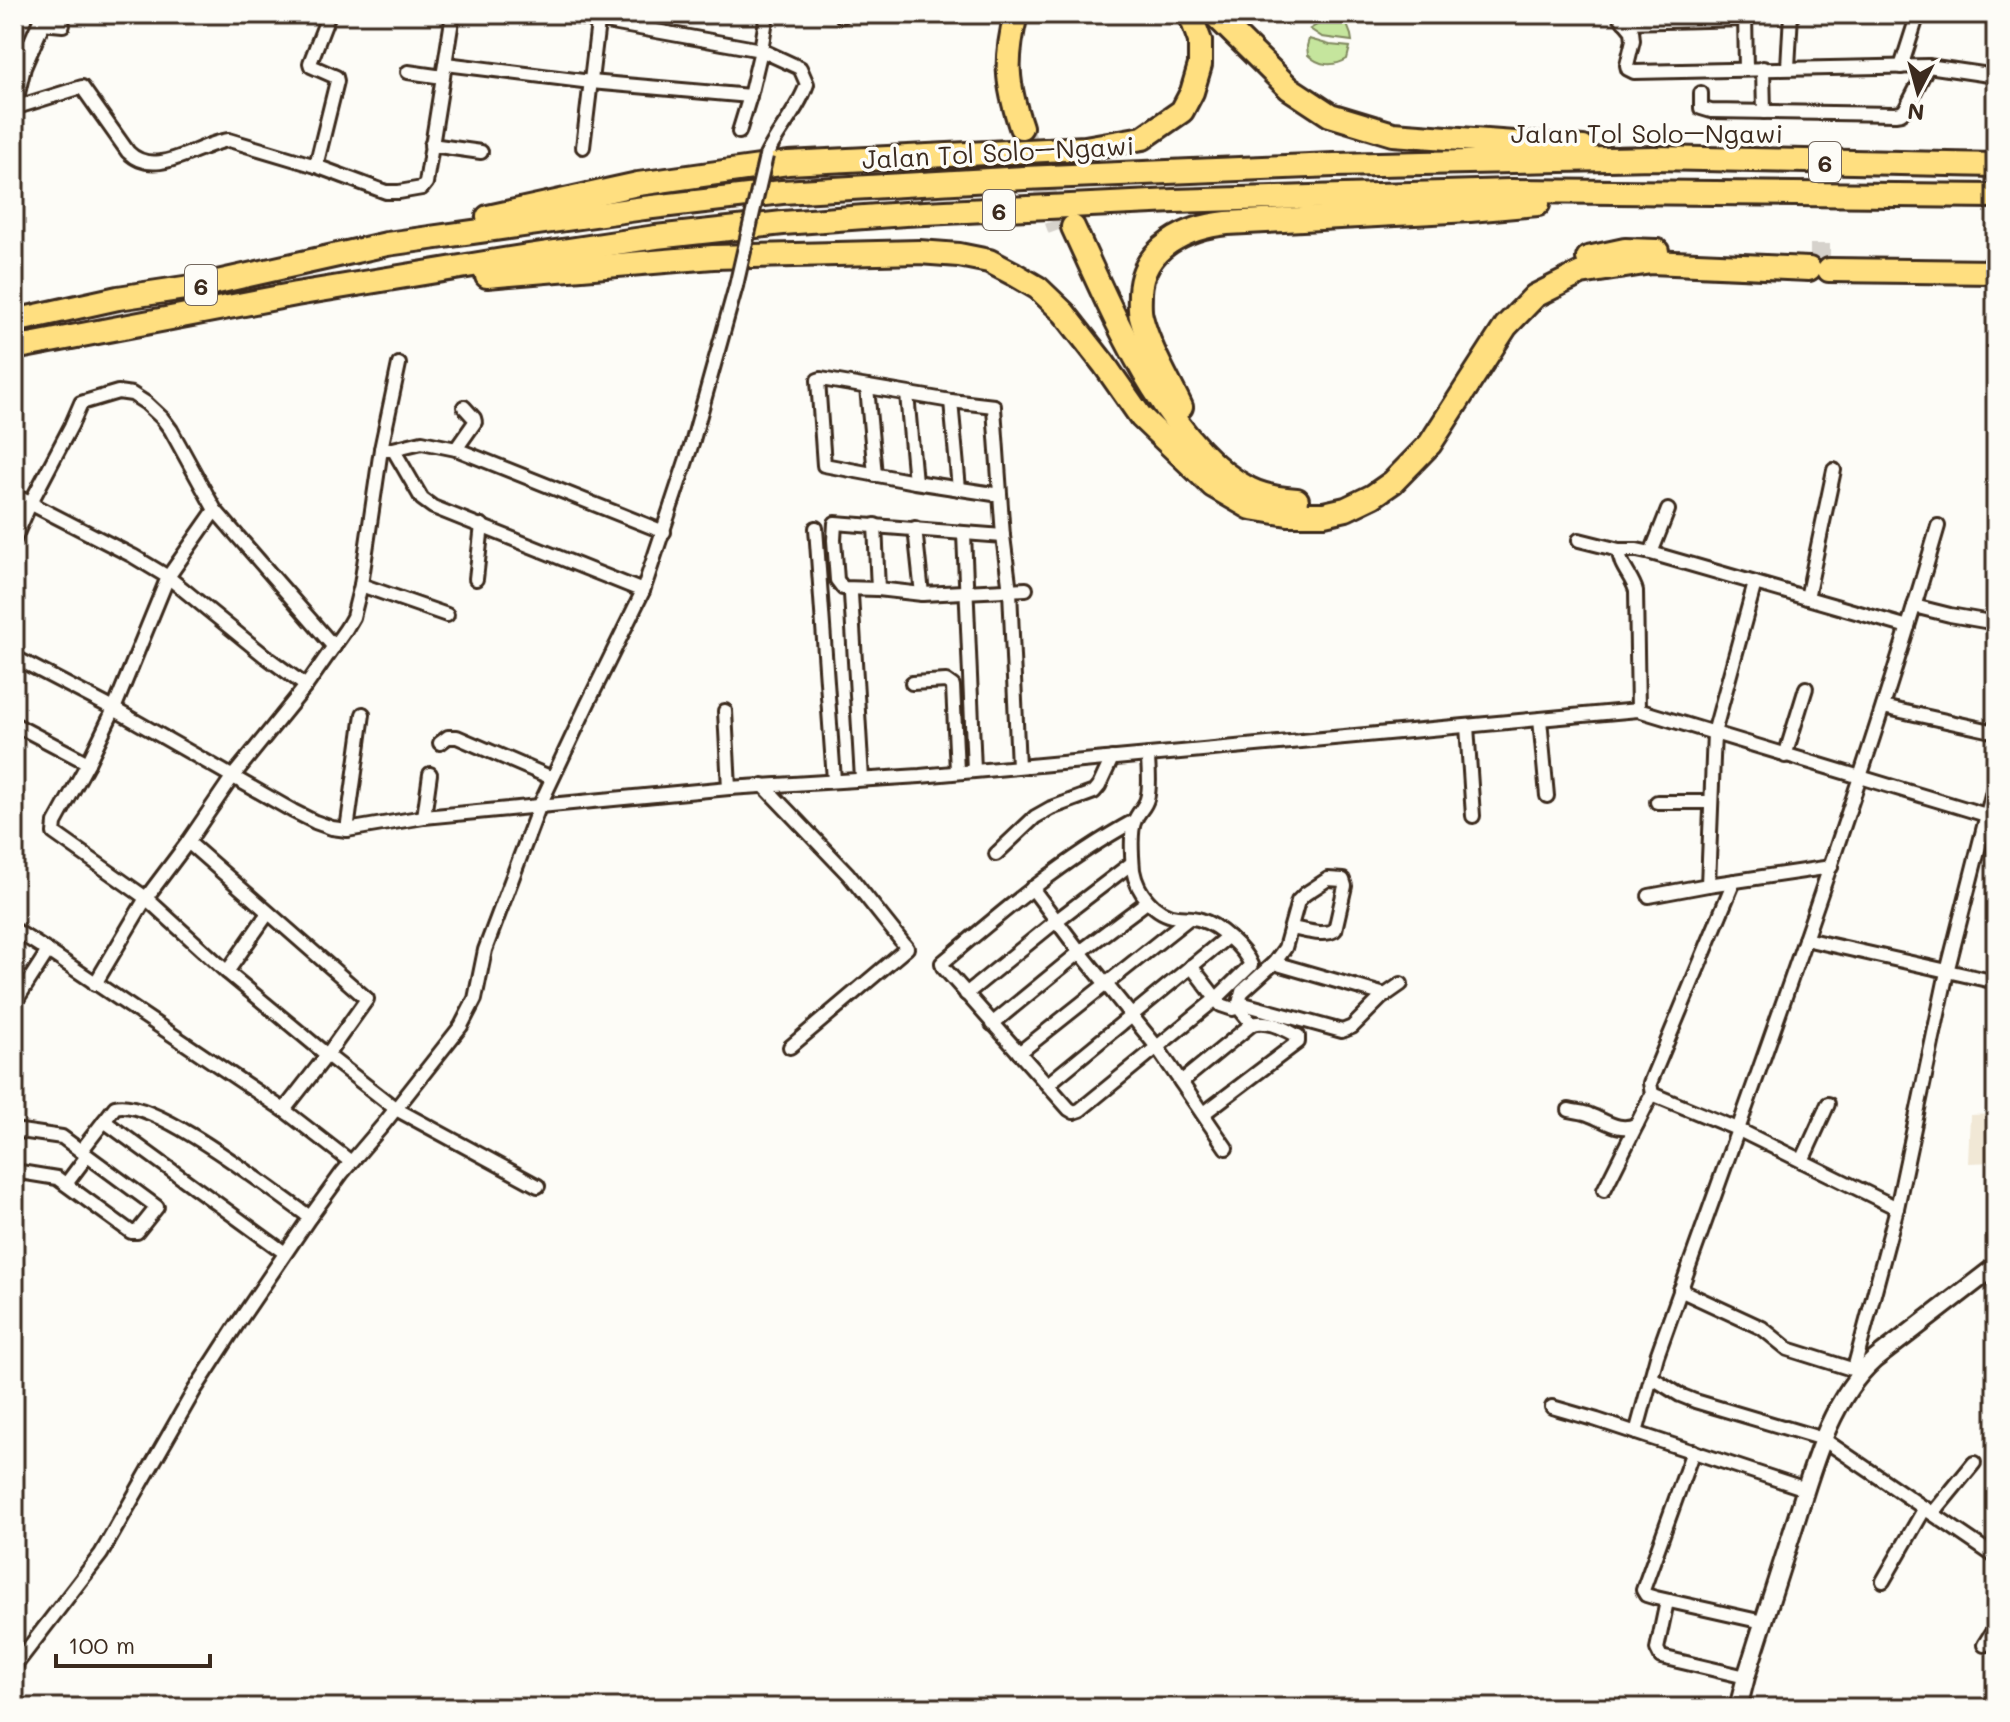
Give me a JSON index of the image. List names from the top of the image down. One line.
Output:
{"streets":{"highway":["Jalan Tol Solo–Ngawi","6"]},"scale_bar":"100 m","north":"bottom"}
